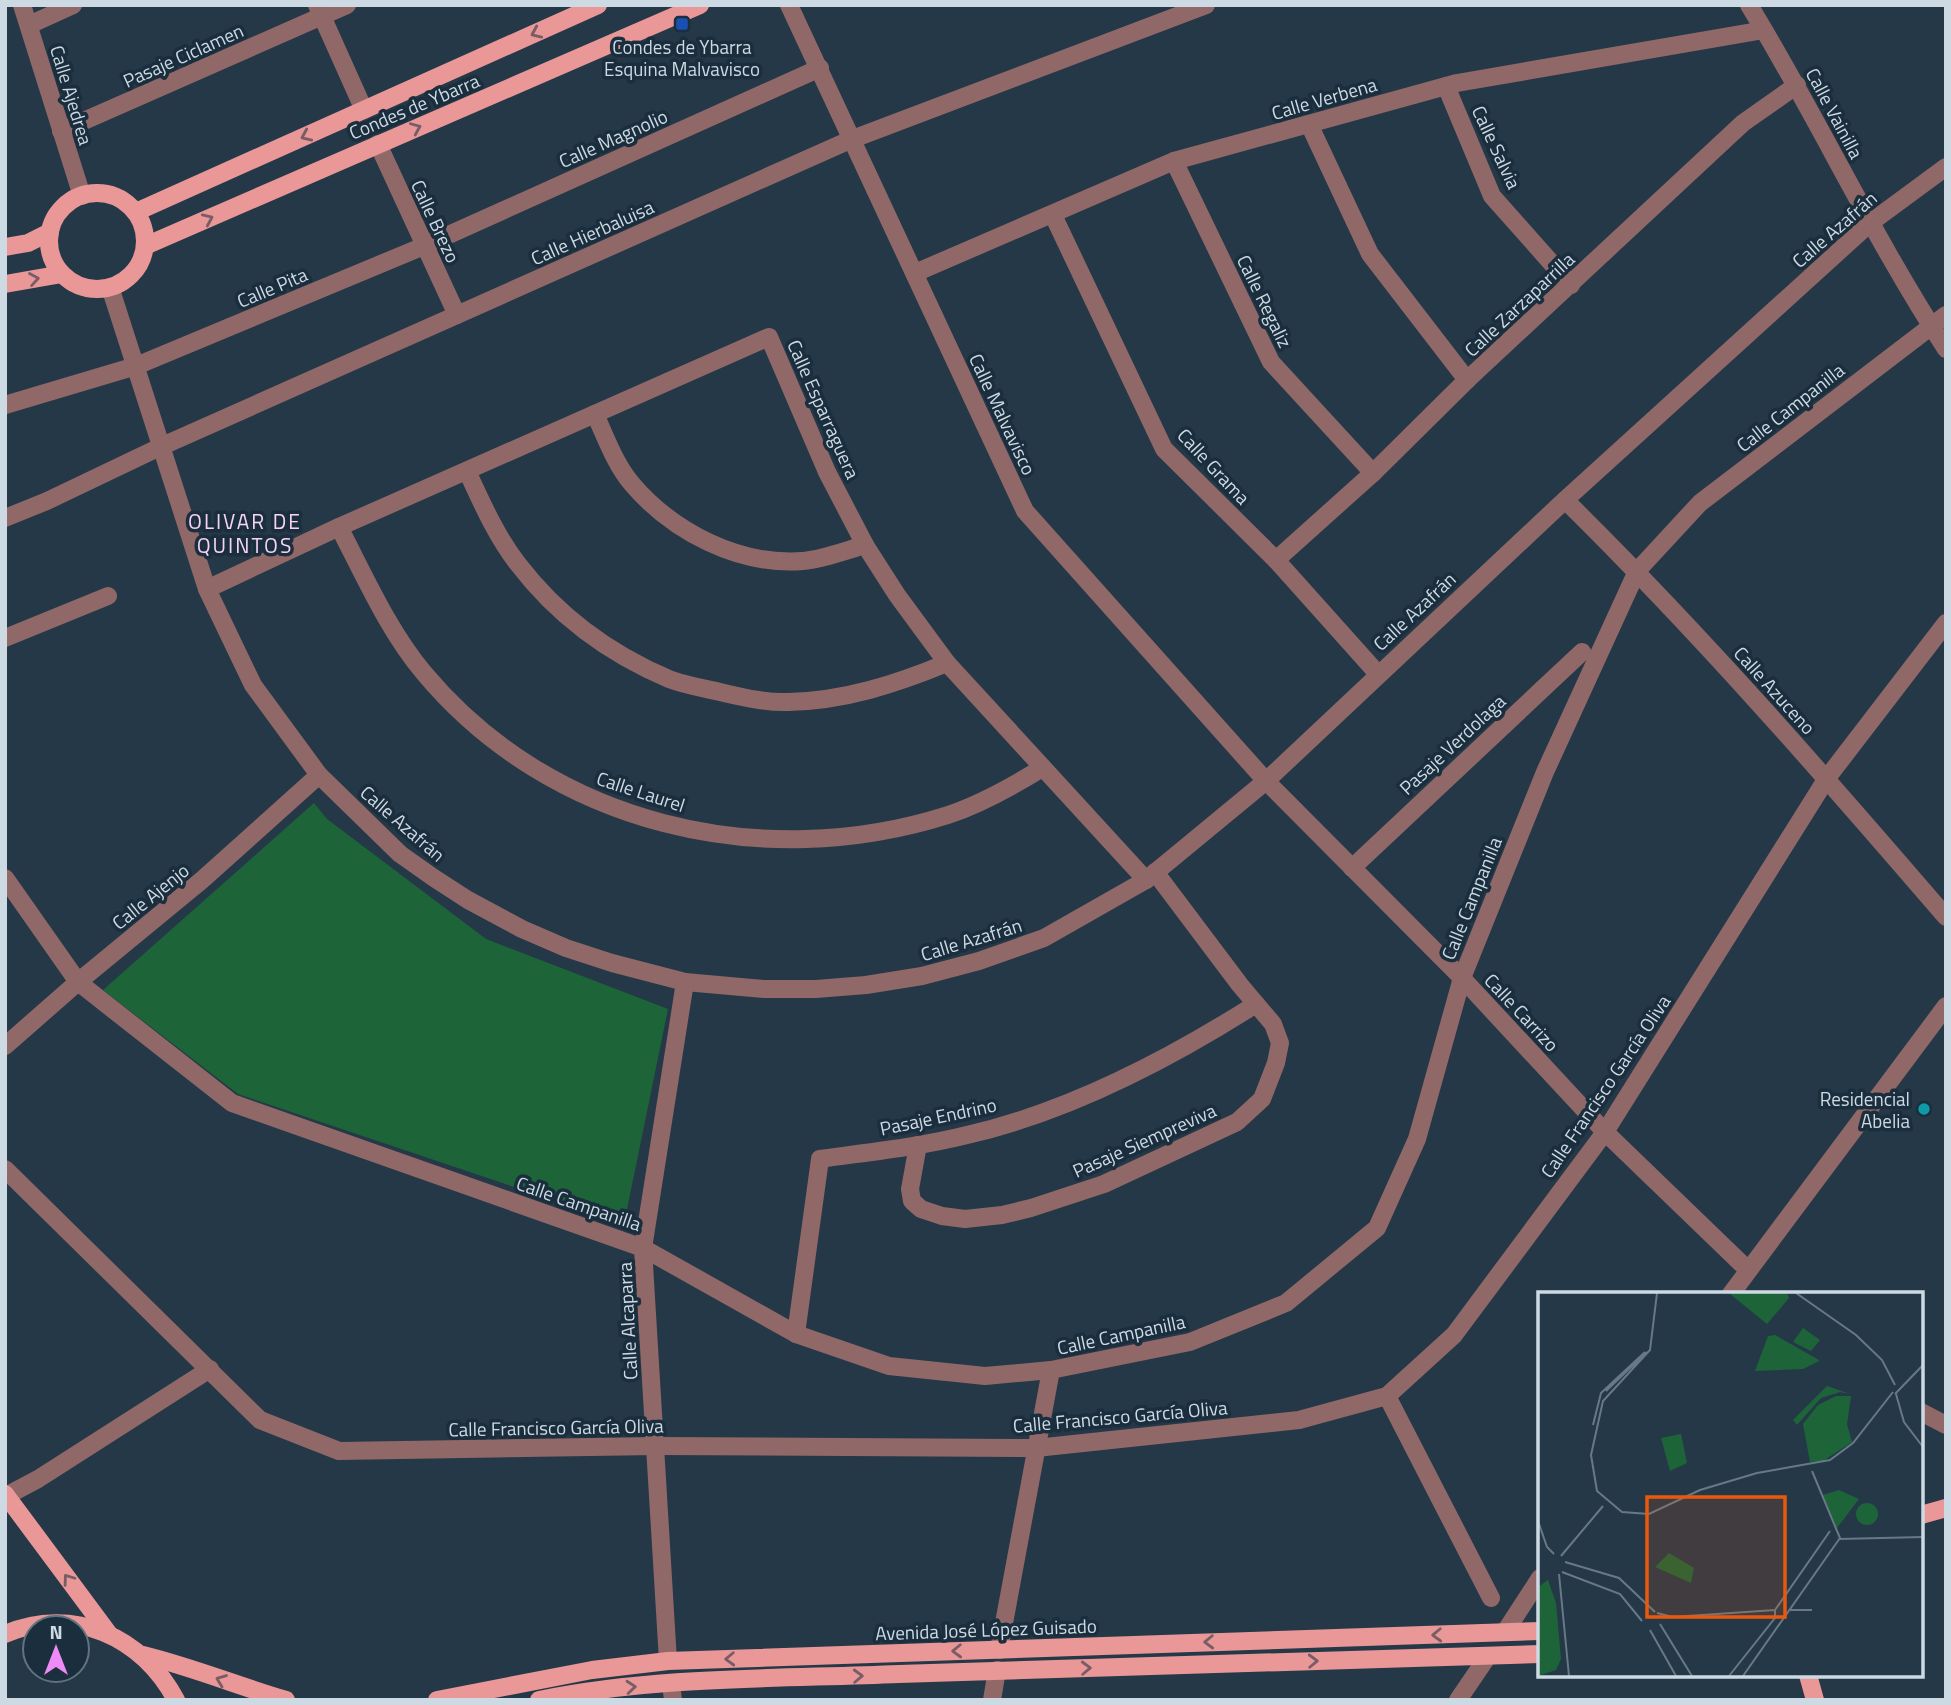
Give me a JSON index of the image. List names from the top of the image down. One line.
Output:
{"streets":{"main road":["Condes de Ybarra","Avenida José López Guisado"],"street":["Pasaje Ciclamen","Calle Ajedrea","Calle Verbena","Calle Vainilla","Calle Magnolio","Calle Salvia","Calle Brezo","Calle Azafrán","Calle Hierbaluisa","Calle Pita","Calle Regaliz","Calle Zarzaparrilla","Calle Campanilla","Calle Esparraguera","Calle Malvavisco","Calle Grama","Calle Azuceno","Pasaje Verdolaga","Calle Laurel","Calle Ajenjo","Calle Carrizo","Calle Francisco García Oliva","Pasaje Endrino","Pasaje Siempreviva","Calle Alcaparra"]},"crossings":[["Pasaje Ciclamen","Calle Ajedrea"],["Calle Ajedrea","Condes de Ybarra"],["Calle Ajedrea","Calle Azafrán"],["Calle Verbena","Calle Vainilla"],["Calle Verbena","Calle Salvia"],["Calle Verbena","Calle Regaliz"],["Calle Verbena","Calle Malvavisco"],["Calle Verbena","Calle Grama"],["Condes de Ybarra","Calle Brezo"],["Condes de Ybarra","Calle Azafrán"],["Calle Vainilla","Calle Azafrán"],["Calle Vainilla","Calle Zarzaparrilla"],["Calle Vainilla","Calle Campanilla"],["Calle Magnolio","Calle Brezo"],["Calle Magnolio","Calle Pita"],["Calle Magnolio","Calle Malvavisco"],["Calle Salvia","Calle Zarzaparrilla"],["Calle Brezo","Calle Hierbaluisa"],["Calle Brezo","Calle Pita"],["Calle Azafrán","Calle Hierbaluisa"],["Calle Azafrán","Calle Pita"],["Calle Azafrán","Calle Esparraguera"],["Calle Azafrán","Calle Malvavisco"],["Calle Azafrán","Calle Grama"],["Calle Azafrán","Calle Azuceno"],["Calle Azafrán","Calle Ajenjo"],["Calle Azafrán","Calle Carrizo"],["Calle Azafrán","Pasaje Siempreviva"],["Calle Azafrán","Calle Alcaparra"],["Calle Hierbaluisa","Calle Malvavisco"],["Calle Regaliz","Calle Zarzaparrilla"],["Calle Zarzaparrilla","Calle Grama"],["Calle Campanilla","Calle Azuceno"],["Calle Campanilla","Calle Ajenjo"],["Calle Campanilla","Calle Carrizo"],["Calle Campanilla","Pasaje Endrino"],["Calle Campanilla","Calle Alcaparra"],["Calle Esparraguera","Calle Laurel"],["Calle Esparraguera","Pasaje Siempreviva"],["Calle Malvavisco","Calle Carrizo"],["Calle Azuceno","Calle Francisco García Oliva"],["Pasaje Verdolaga","Calle Carrizo"],["Calle Carrizo","Calle Francisco García Oliva"],["Calle Francisco García Oliva","Calle Alcaparra"],["Pasaje Endrino","Pasaje Siempreviva"],["Calle Alcaparra","Avenida José López Guisado"]],"districts":["OLIVAR DE QUINTOS"],"places":{"transit":["Condes de Ybarra Esquina Malvavisco"],"other":["Residencial Abelia"]},"north":"top"}
